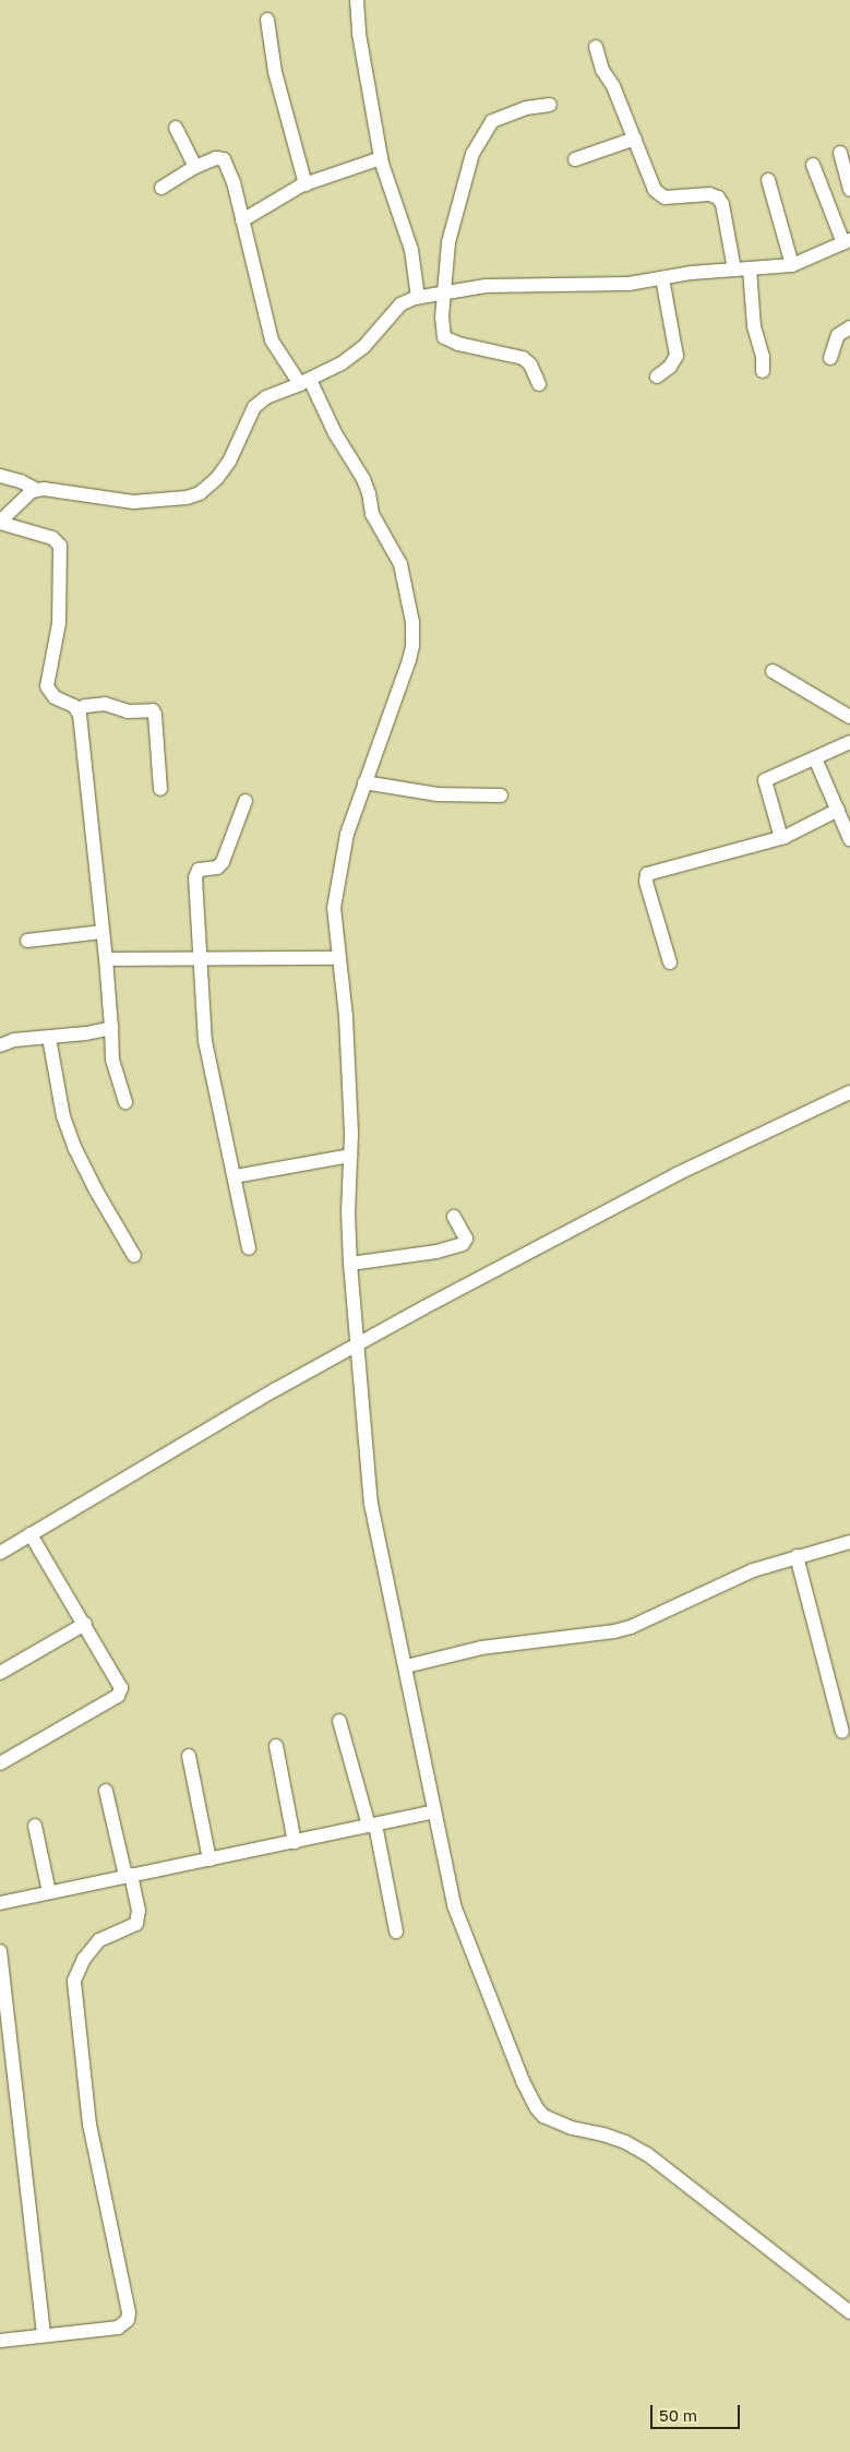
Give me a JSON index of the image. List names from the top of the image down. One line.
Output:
{"scale_bar":"50 m"}
